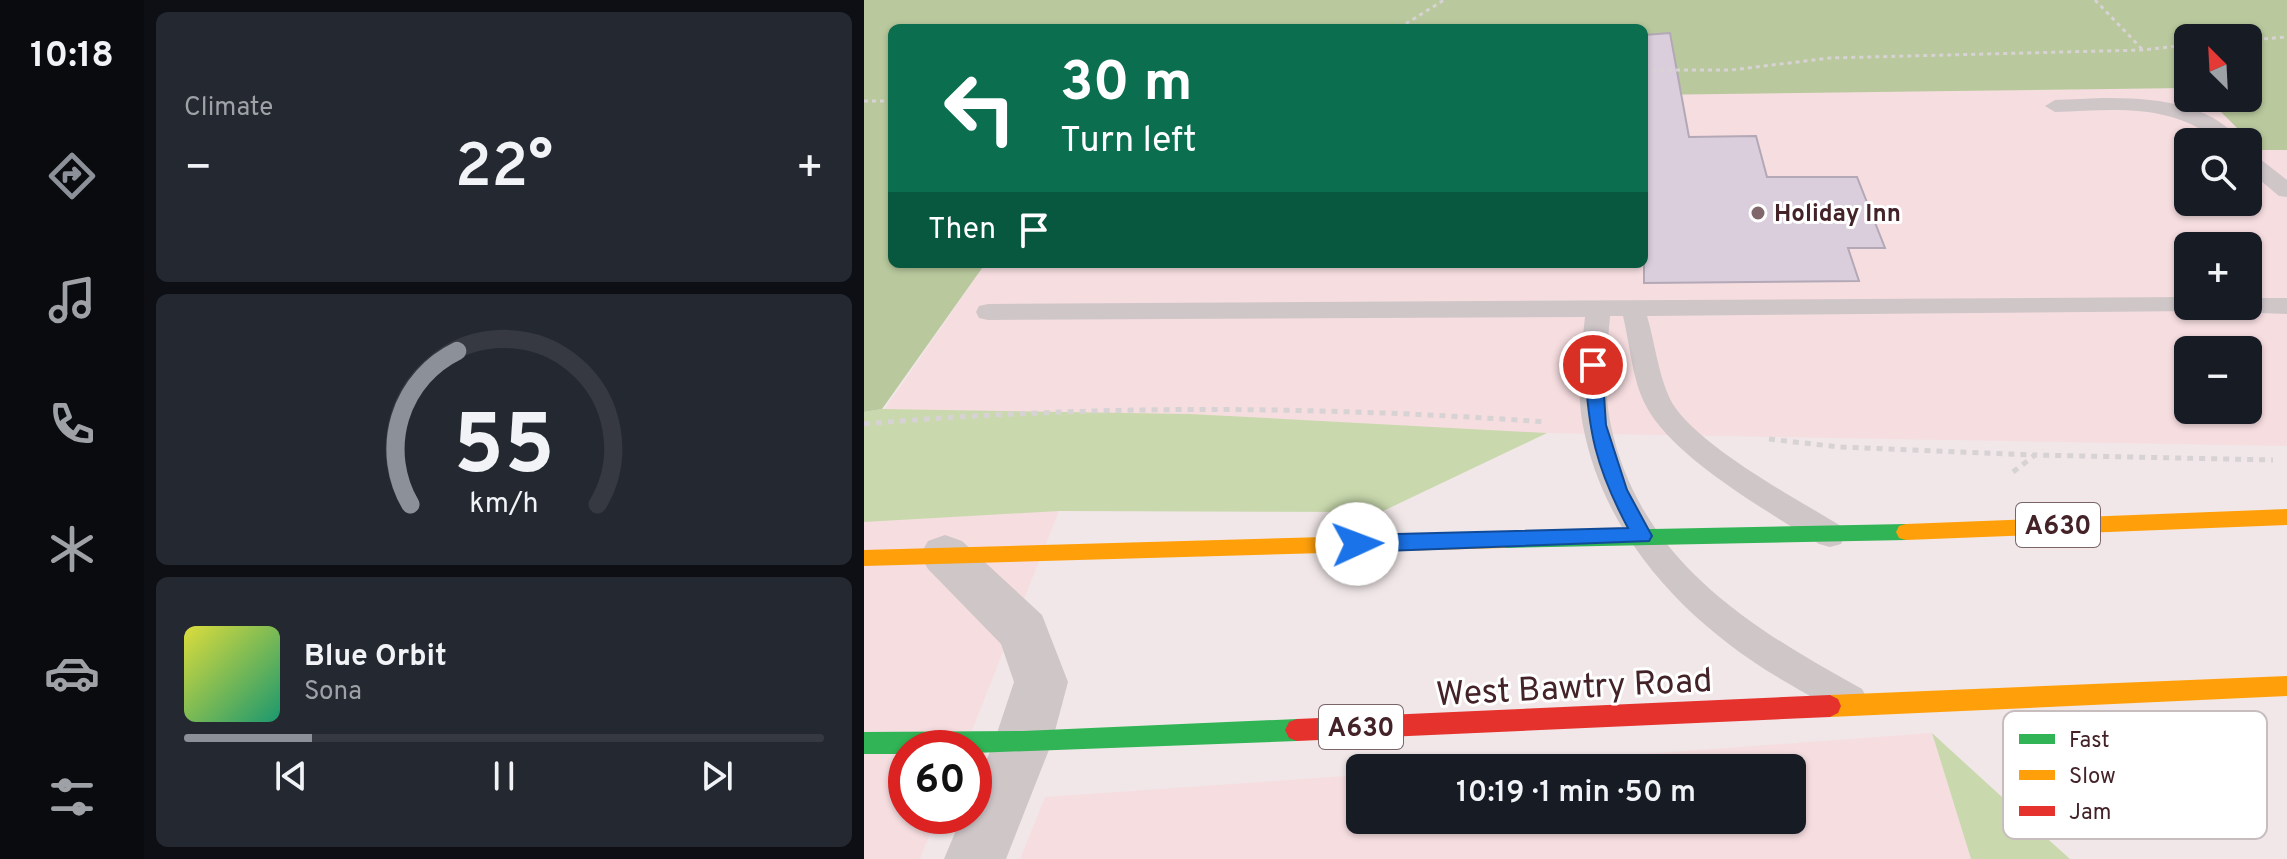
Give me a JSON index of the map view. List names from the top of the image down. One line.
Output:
{"streets":{"main road":["A630","West Bawtry Road"]},"places":["Holiday Inn"],"legend":["Fast","Slow","Jam"],"north":"top left","page":{"tabs":"10:18","tile":"Climate","map_buttons":["+","−"],"turn":["30 m","Turn left"],"heat":["−","22°","+"],"then":"Then","song":["Blue Orbit","Sona"],"limit":"60","trip":"10:19 · 1 min · 50 m","gauge":["55","km/h"]}}
